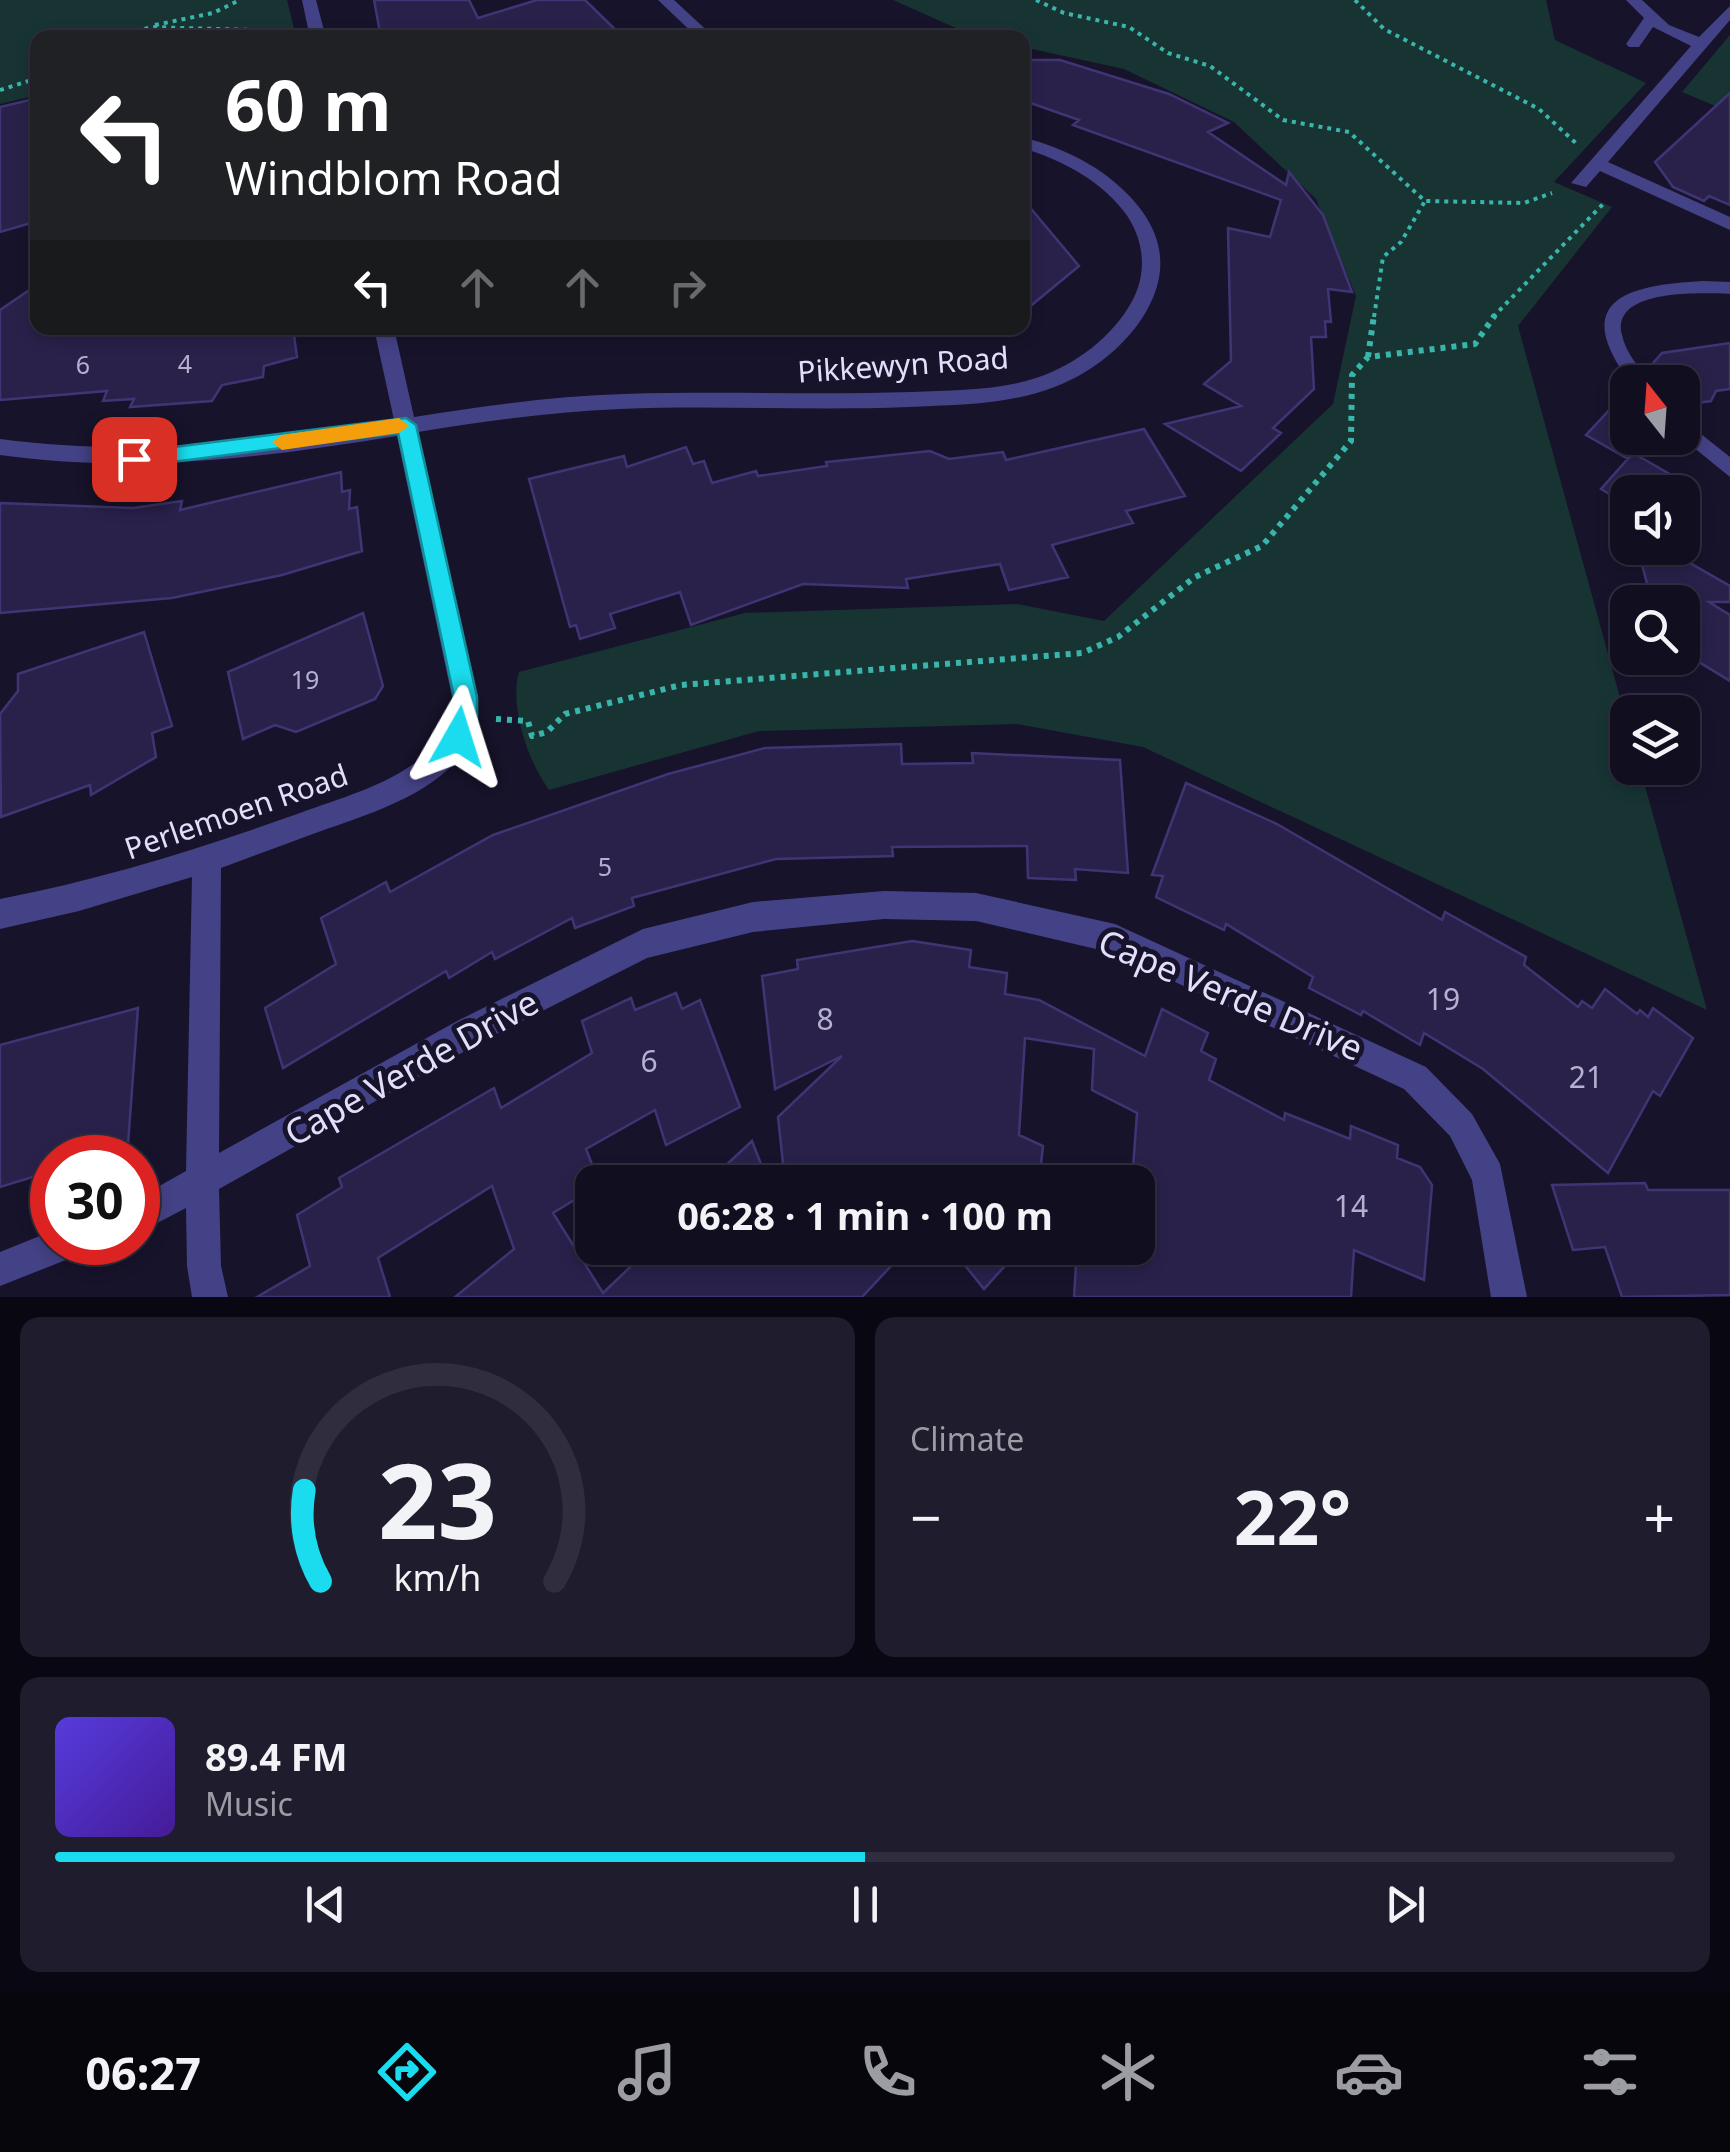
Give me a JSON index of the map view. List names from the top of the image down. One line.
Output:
{"streets":{"street":["Pikkewyn Road","Perlemoen Road","Cape Verde Drive"]},"crossings":[["Pikkewyn Road","Perlemoen Road"]],"house_numbers":["4","6","19","5","19","8","6","21","14"],"north":"top","page":{"turn":["60 m","Windblom Road"],"limit":"30","trip":"06:28 · 1 min · 100 m","tile":"Climate","heat":["−","22°","+"],"song":["89.4 FM","Music"],"tabs":"06:27","gauge":["23","km/h"]}}
